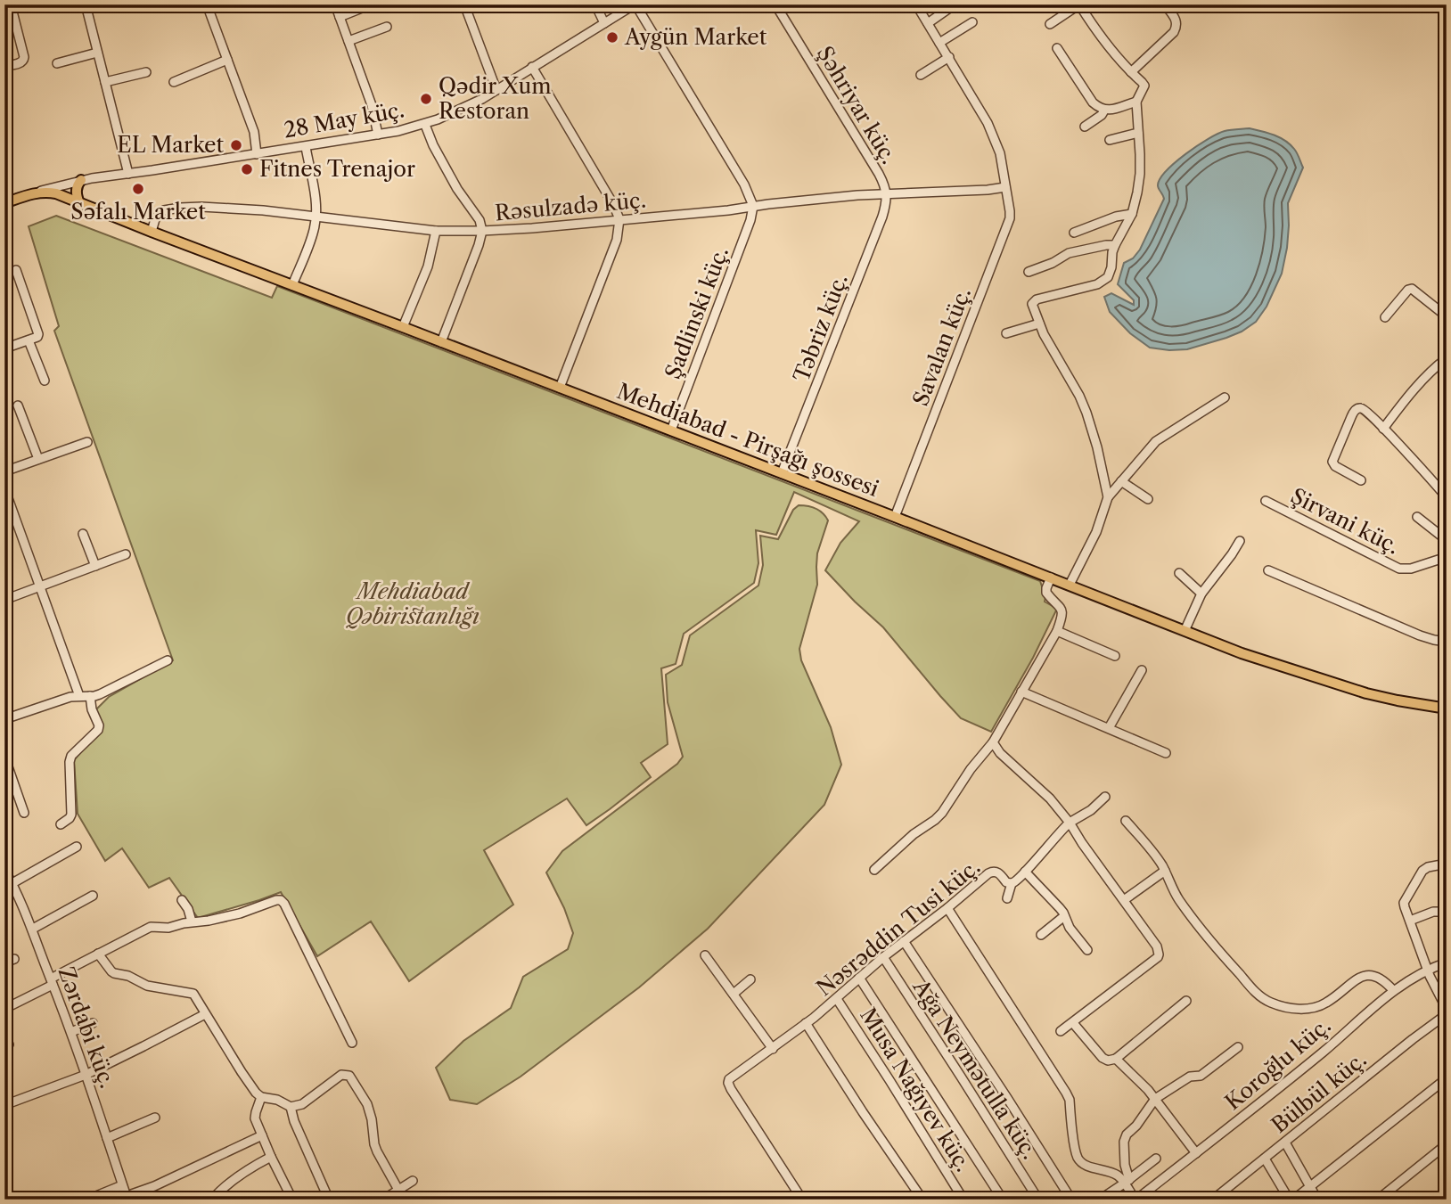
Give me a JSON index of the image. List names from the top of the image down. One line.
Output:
{"streets":{"main road":["28 May küç.","Mehdiabad - Pirşağı şossesi"],"street":["Şəhriyar küç.","Rəsulzadə küç.","Şadlinski küç.","Təbriz küç.","Savalan küç.","Şirvani küç.","Nəsrəddin Tusi küç.","Zərdabi küç.","Koroğlu küç.","Ağa Neymətulla küç.","Musa Nağıyev küç.","Bülbül küç."]},"crossings":[["Şəhriyar küç.","Rəsulzadə küç."],["Şəhriyar küç.","Təbriz küç."],["28 May küç.","Mehdiabad - Pirşağı şossesi"],["Rəsulzadə küç.","Şadlinski küç."],["Rəsulzadə küç.","Təbriz küç."],["Rəsulzadə küç.","Savalan küç."],["Rəsulzadə küç.","Mehdiabad - Pirşağı şossesi"],["Şadlinski küç.","Mehdiabad - Pirşağı şossesi"],["Təbriz küç.","Mehdiabad - Pirşağı şossesi"],["Savalan küç.","Mehdiabad - Pirşağı şossesi"],["Nəsrəddin Tusi küç.","Ağa Neymətulla küç."],["Nəsrəddin Tusi küç.","Musa Nağıyev küç."]],"parks":["Mehdiabad Qəbiristanlığı"],"places":["Aygün Market","Qədir Xum Restoran","EL Market","Fitnes Trenajor","Səfalı Market"]}
